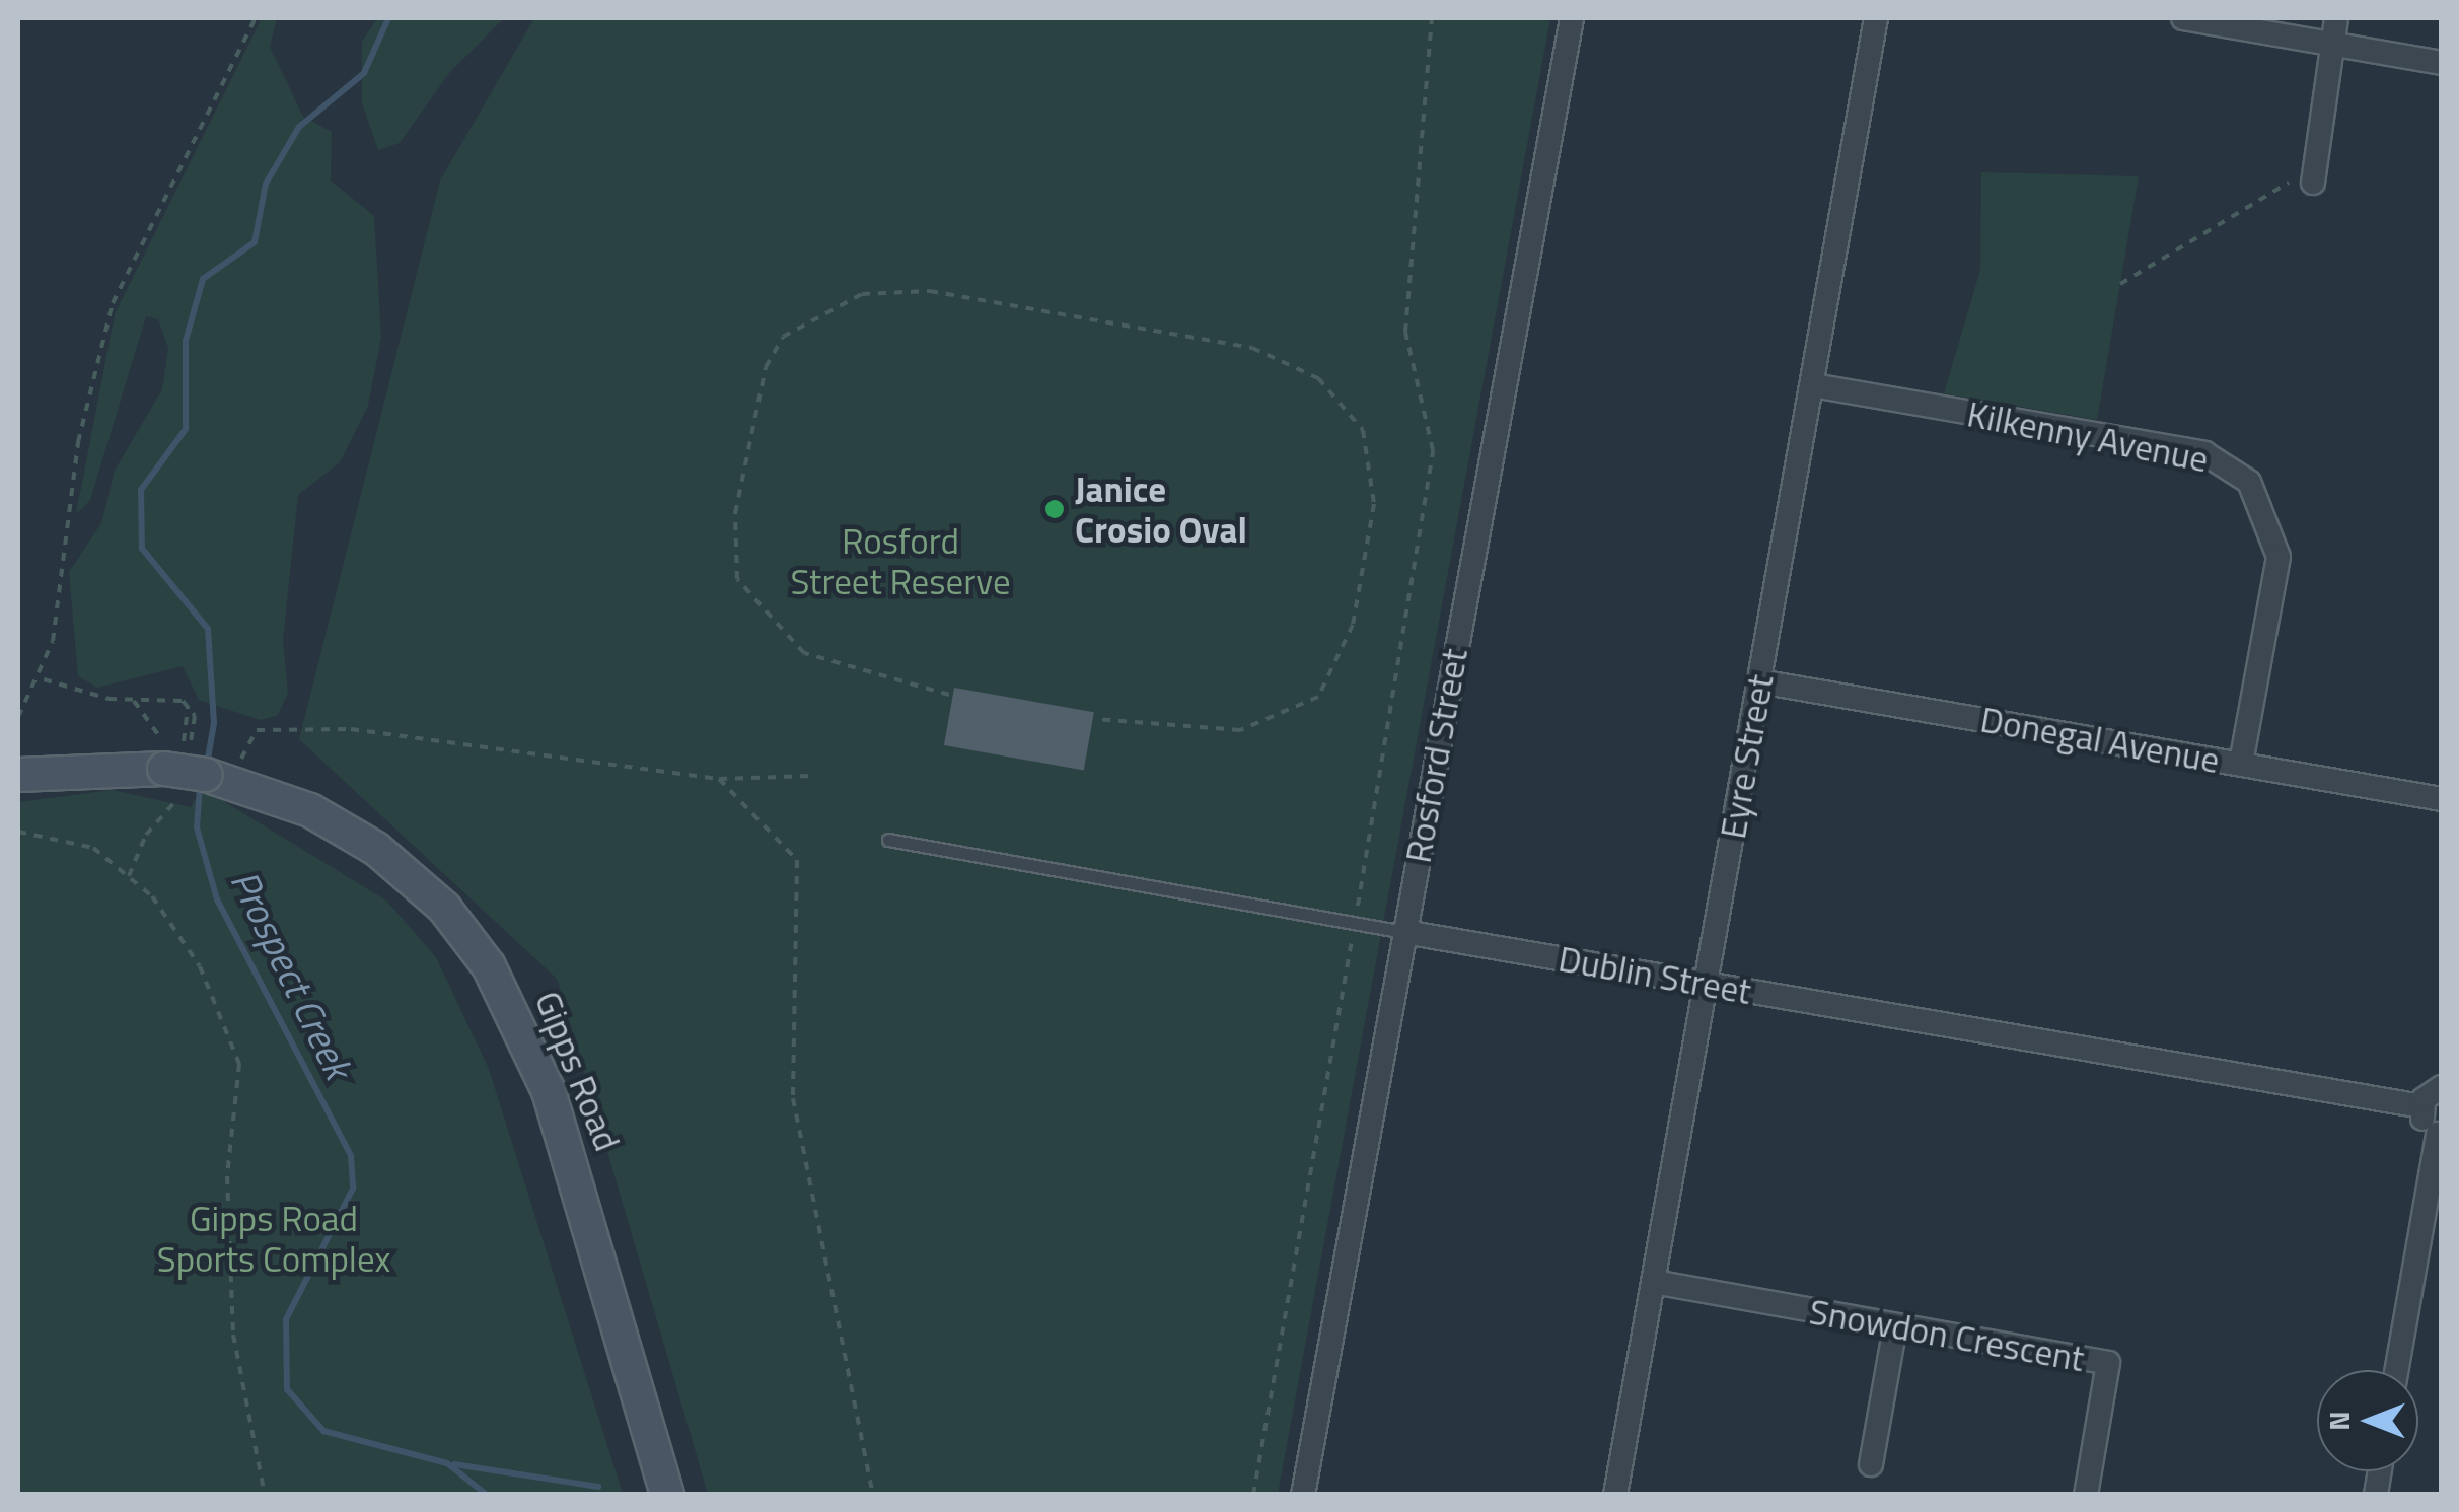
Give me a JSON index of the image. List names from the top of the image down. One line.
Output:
{"streets":{"main road":["Gipps Road"],"street":["Kilkenny Avenue","Donegal Avenue","Rosford Street","Eyre Street","Dublin Street","Snowdon Crescent"]},"crossings":[["Kilkenny Avenue","Donegal Avenue"],["Kilkenny Avenue","Eyre Street"],["Donegal Avenue","Eyre Street"],["Rosford Street","Dublin Street"],["Eyre Street","Dublin Street"],["Eyre Street","Snowdon Crescent"]],"water":["Prospect Creek"],"parks":["Rosford Street Reserve","Gipps Road Sports Complex"],"places":["Janice Crosio Oval"],"north":"left"}
